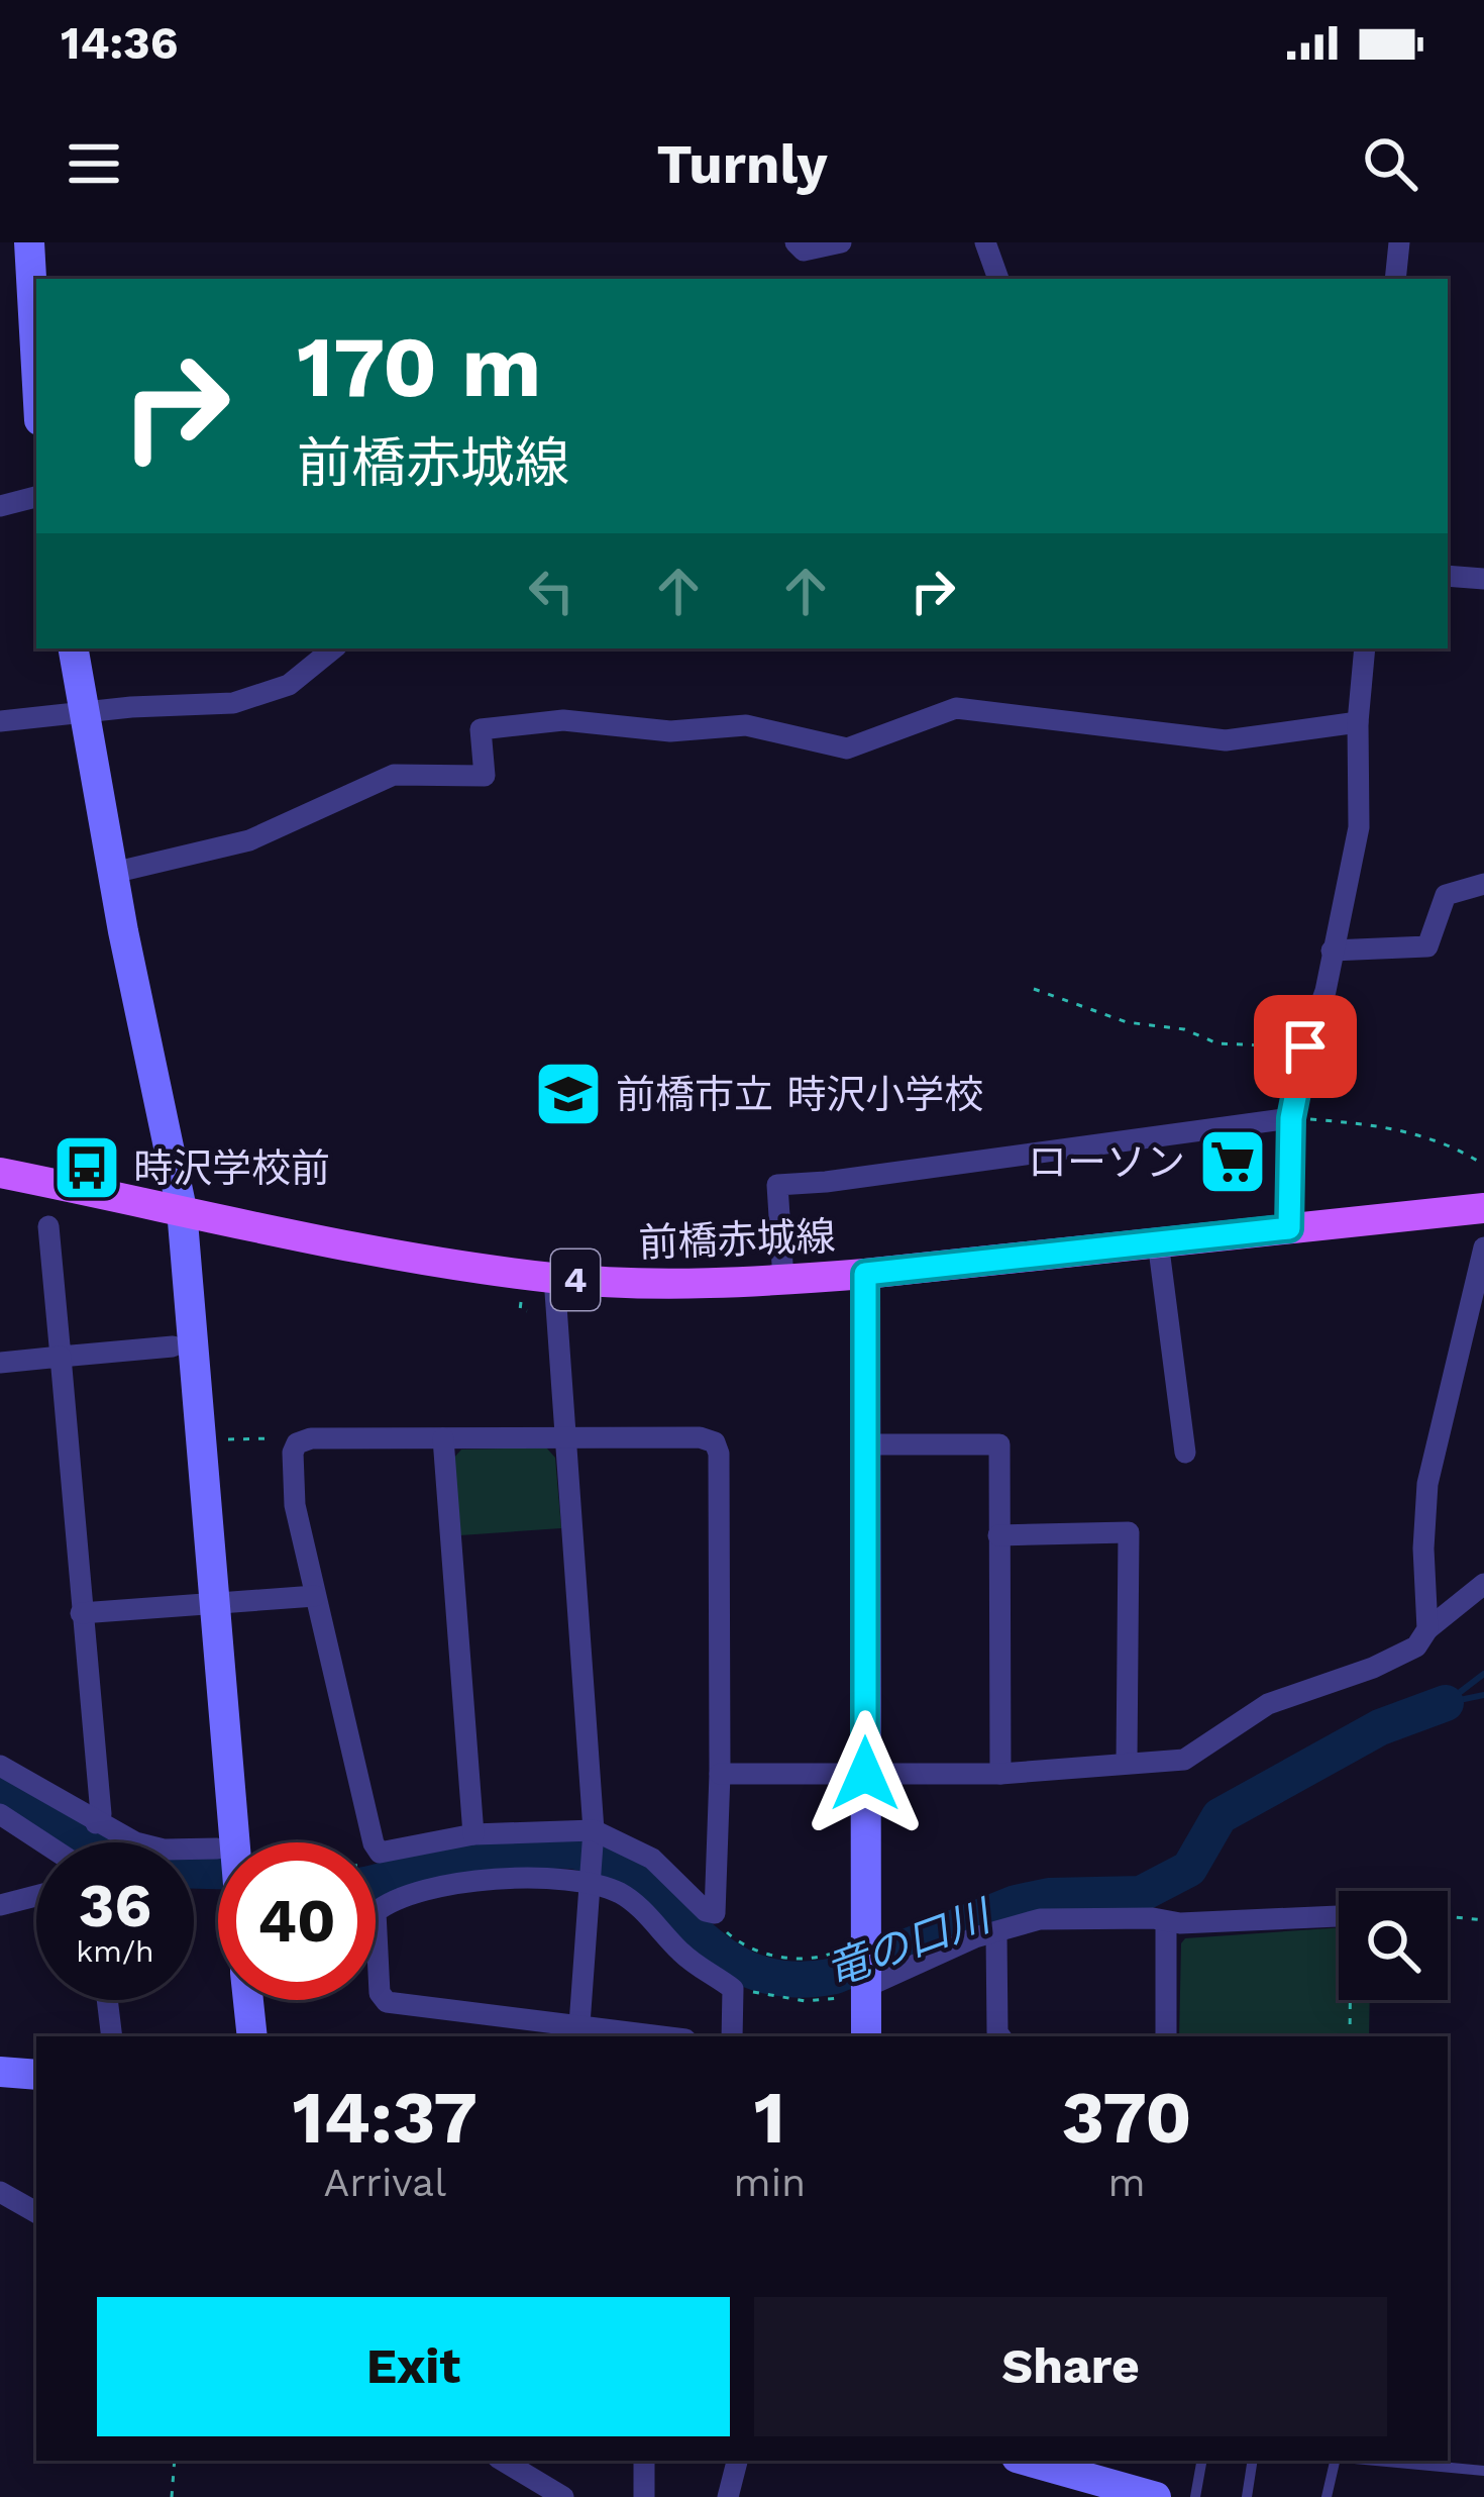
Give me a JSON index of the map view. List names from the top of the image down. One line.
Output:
{"streets":{"main road":["前橋赤城線","4"]},"water":["竜の口川"],"places":{"school or university":["前橋市立 時沢小学校"],"supermarket":["ローソン"],"bus stop":["時沢学校前"]},"page":{"status":"14:36","header":"Turnly","turn":["170 m","前橋赤城線"],"speed":"36 km/h","limit":"40","eta":["14:37","Arrival","1","min","370","m"],"buttons":["Exit","Share"]}}
